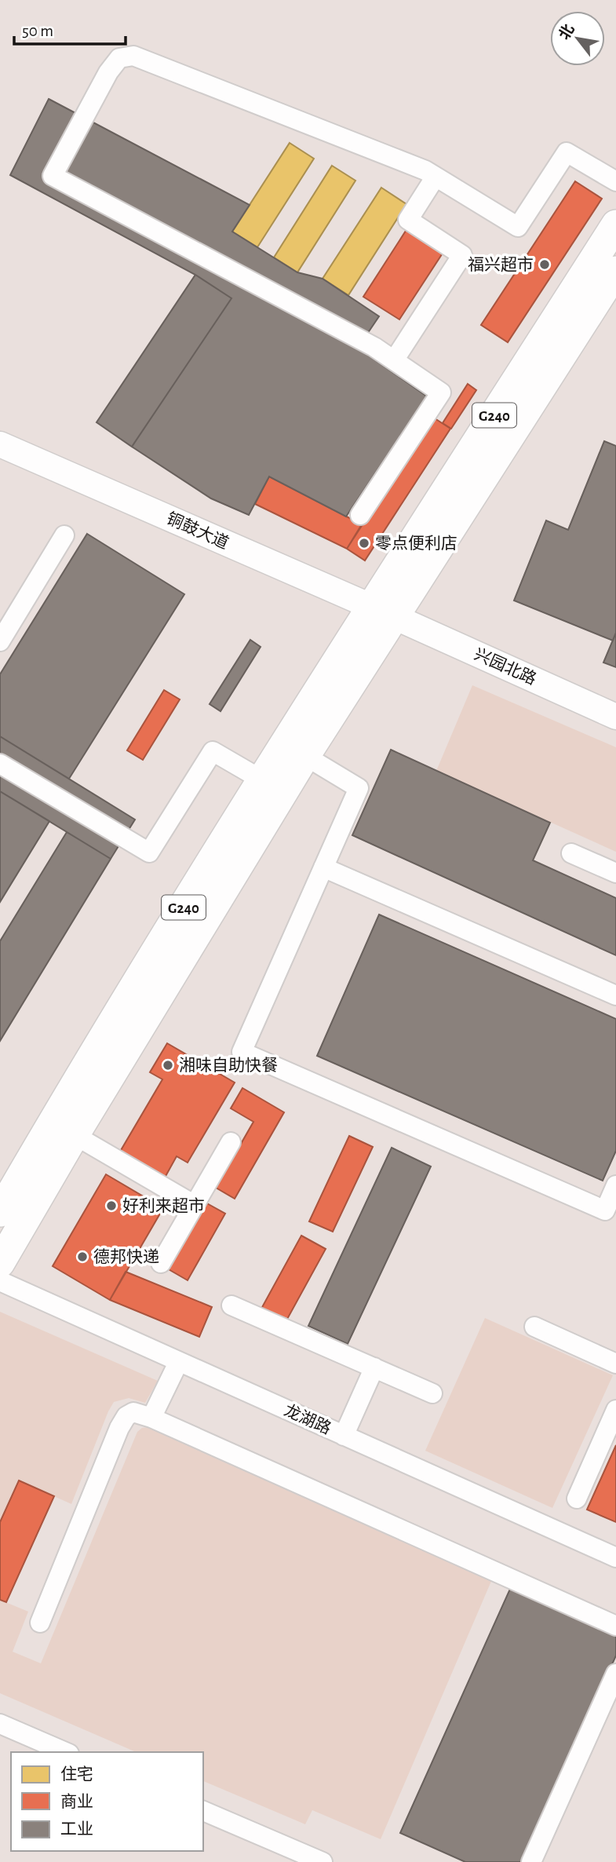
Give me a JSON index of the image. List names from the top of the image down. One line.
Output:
{"streets":{"highway":["G240"],"main road":["铜鼓大道","兴园北路"],"street":["龙湖路"]},"crossings":[["G240","铜鼓大道"],["G240","兴园北路"],["铜鼓大道","兴园北路"]],"places":["福兴超市","零点便利店","湘味自助快餐","好利来超市","德邦快递"],"legend":["住宅","商业","工业"],"scale_bar":"50 m","north":"top left"}
